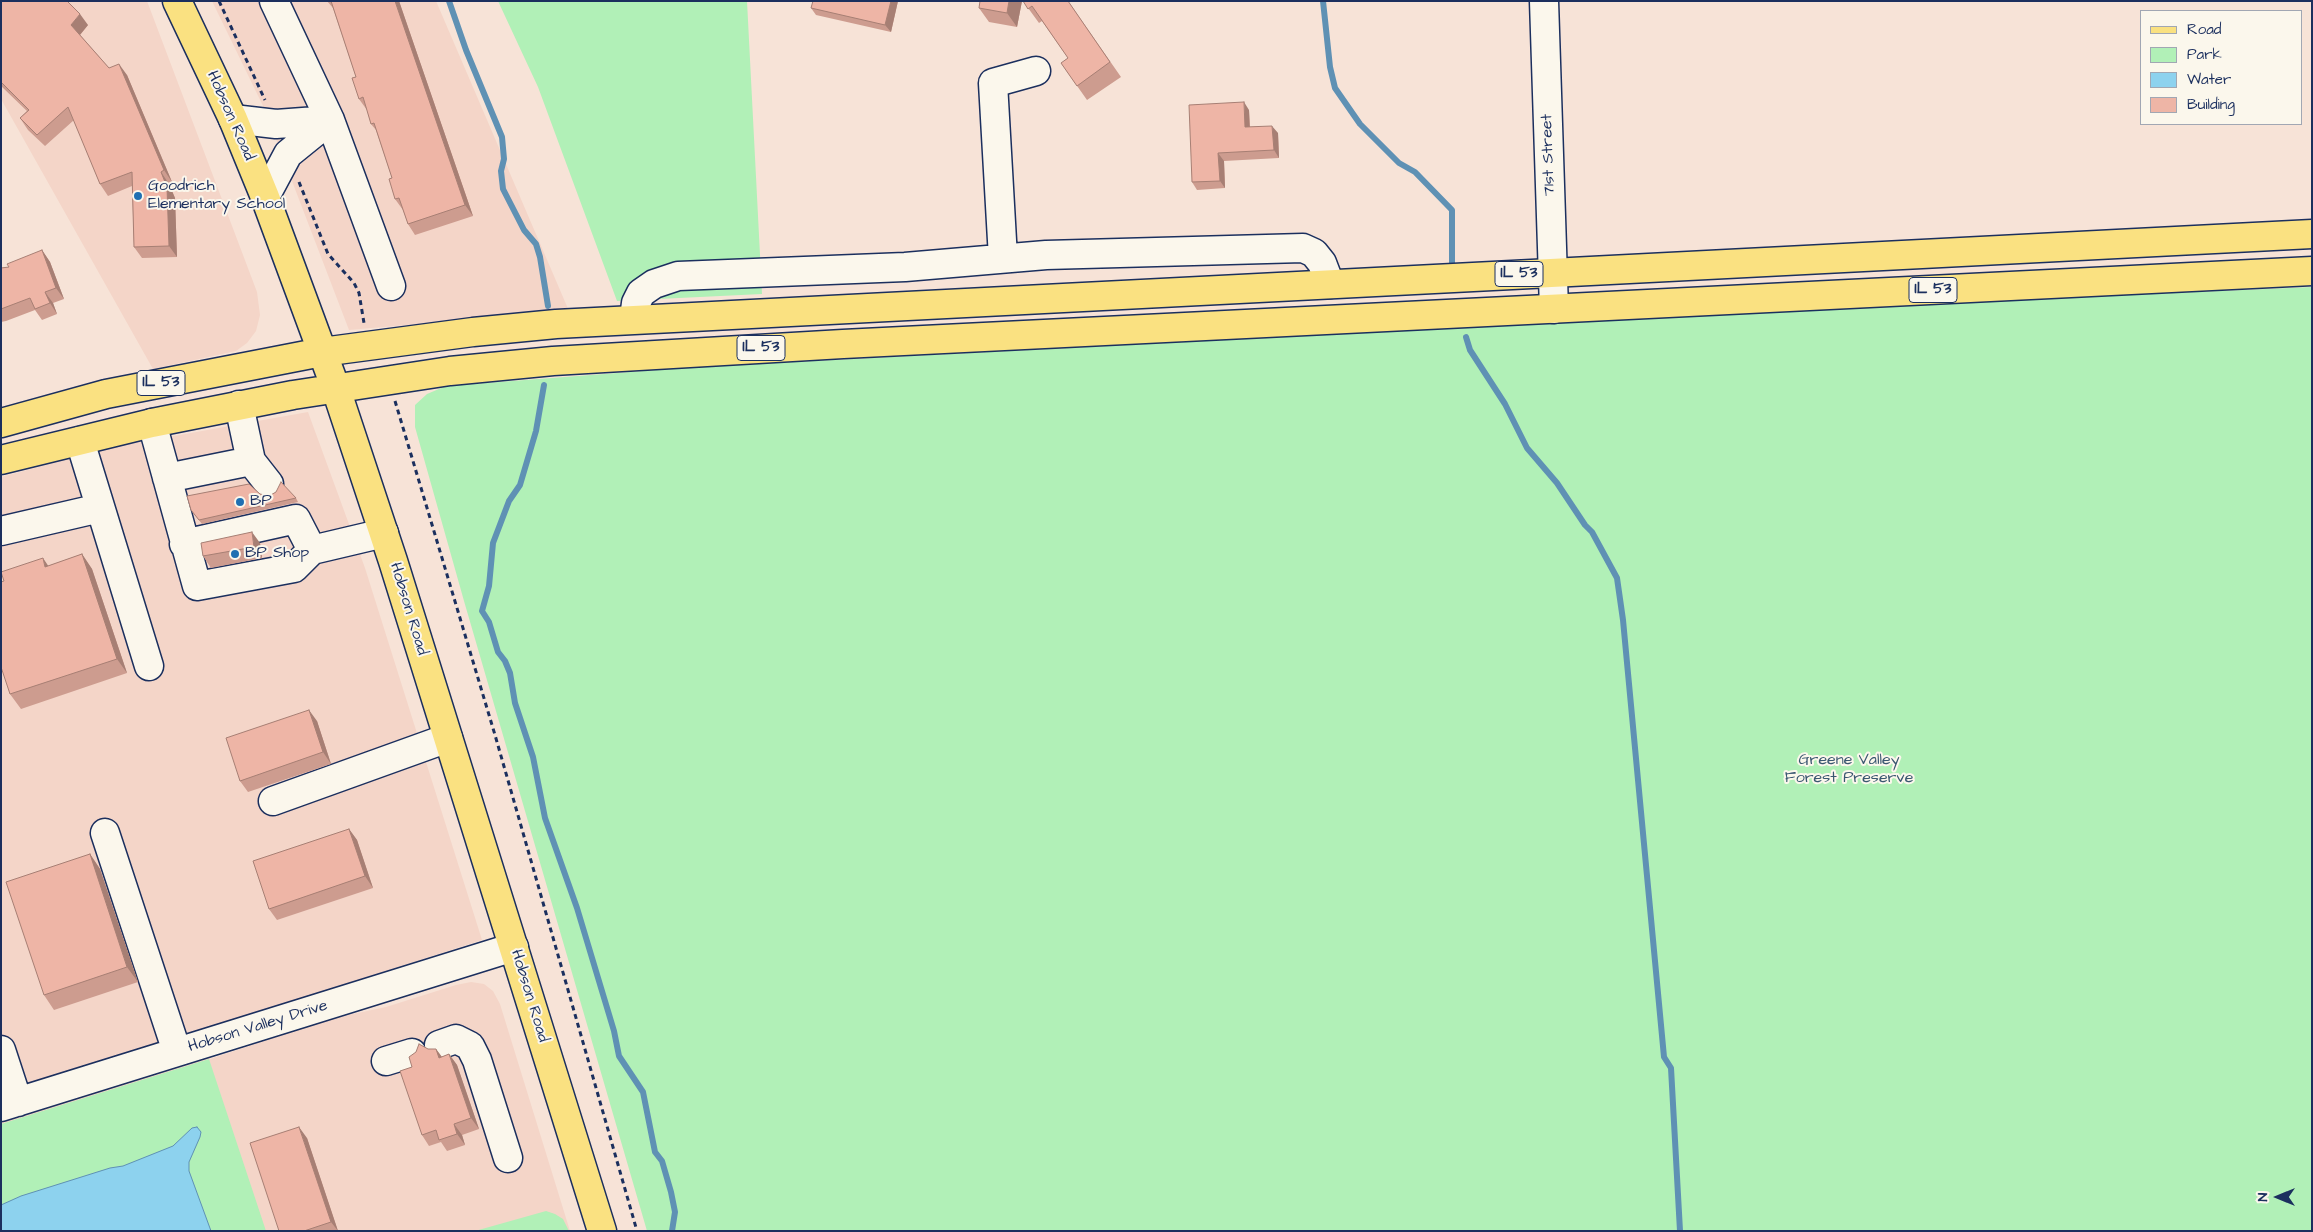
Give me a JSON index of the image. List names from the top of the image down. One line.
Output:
{"streets":{"main road":["Hobson Road","IL 53"],"street":["71st Street","Hobson Valley Drive"]},"crossings":[["Hobson Road","IL 53"],["Hobson Road","Hobson Valley Drive"],["71st Street","IL 53"]],"parks":["Greene Valley Forest Preserve"],"places":["Goodrich Elementary School","BP","BP Shop"],"legend":["Road","Park","Water","Building"],"north":"left"}
